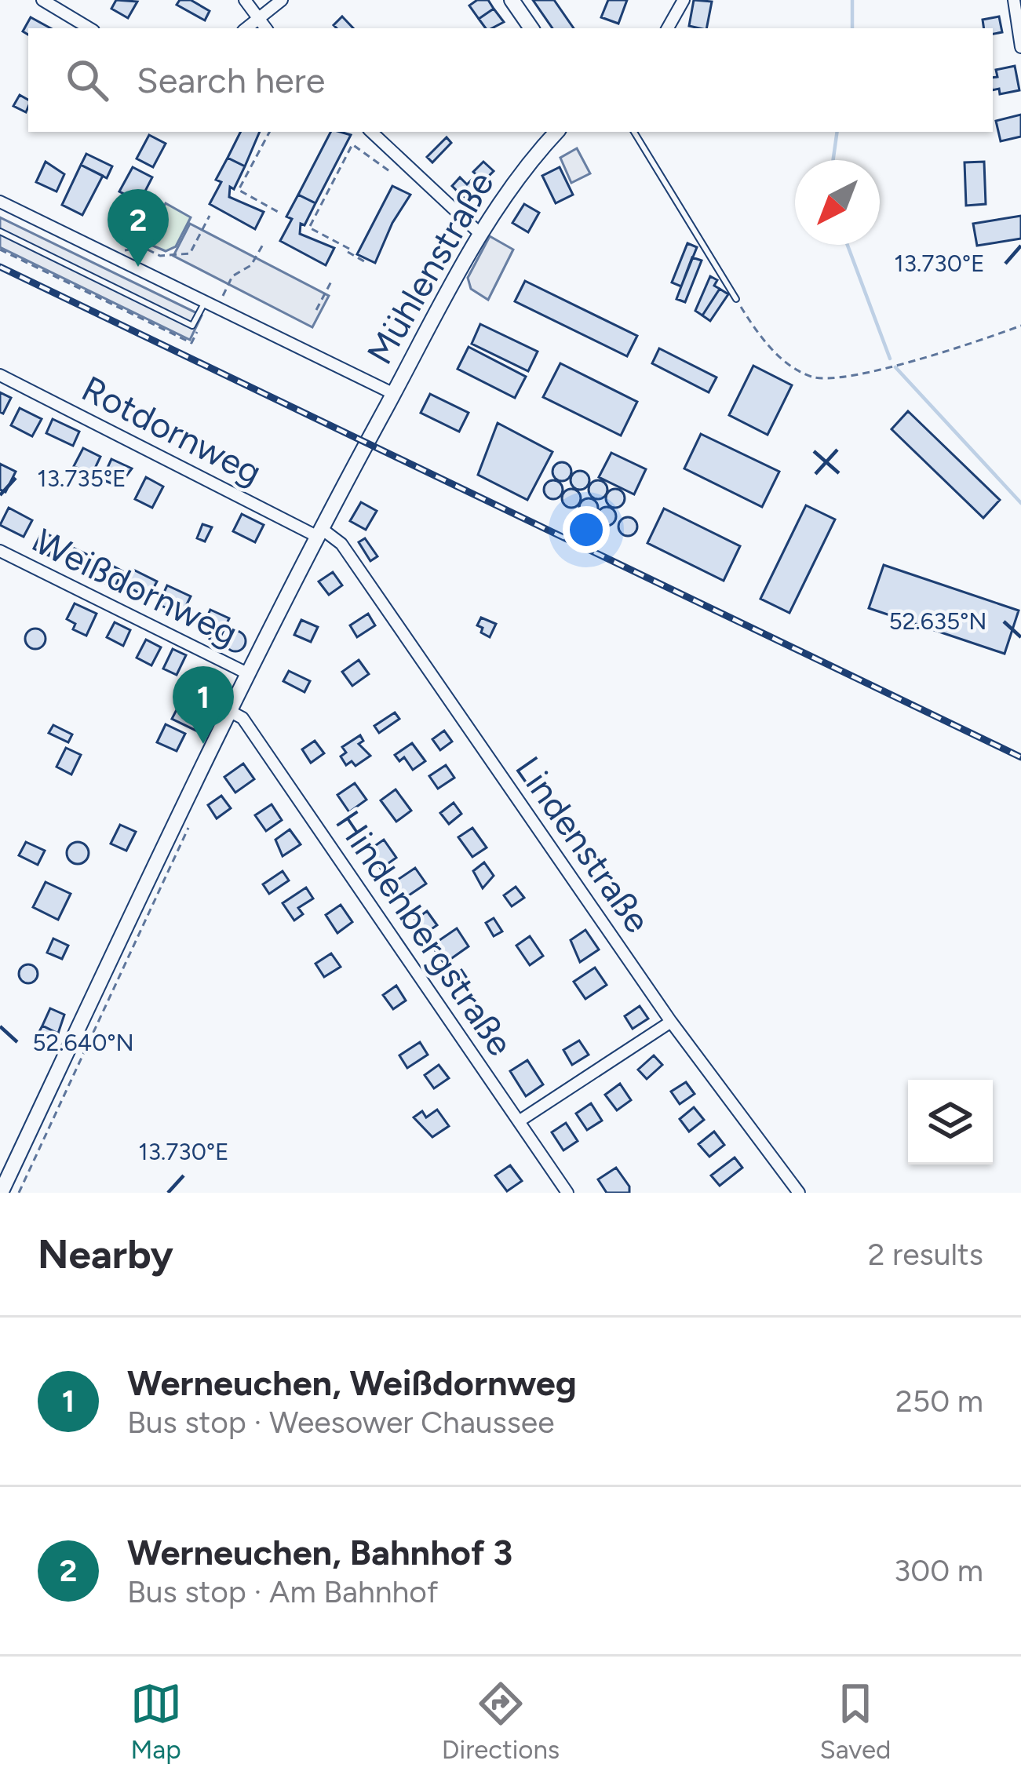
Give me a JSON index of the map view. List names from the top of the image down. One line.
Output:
{"streets":{"main road":["Mühlenstraße"],"street":["Rotdornweg","Weißdornweg","Lindenstraße","Hindenbergstraße"]},"crossings":[["Mühlenstraße","Rotdornweg"],["Mühlenstraße","Weißdornweg"],["Mühlenstraße","Lindenstraße"],["Mühlenstraße","Hindenbergstraße"],["Rotdornweg","Lindenstraße"]],"north":"bottom left","page":{"search":"Search here","pins":["2","1"],"heading":["Nearby","2 results"],"list":[{"mark":"1","name":"Werneuchen, Weißdornweg","note":"Bus stop · Weesower Chaussee","value":"250 m"},{"mark":"2","name":"Werneuchen, Bahnhof 3","note":"Bus stop · Am Bahnhof","value":"300 m"}],"nav":["Map","Directions","Saved"]},"coordinates":["13.730°E","13.735°E","52.635°N","52.640°N"]}
